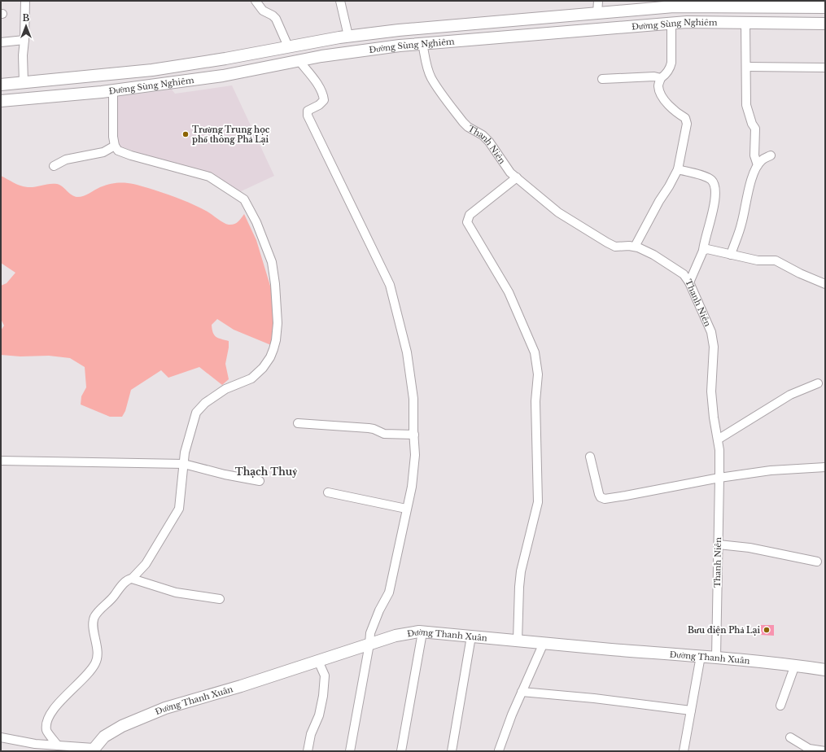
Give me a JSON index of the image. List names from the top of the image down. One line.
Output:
{"streets":{"street":["Đường Sùng Nghiêm","Thanh Niên","Đường Thanh Xuân"]},"crossings":[["Đường Sùng Nghiêm","Thanh Niên"],["Thanh Niên","Đường Thanh Xuân"]],"districts":["Thạch Thuỷ"],"places":["Trường Trung học phổ thông Phả Lại","Bưu điện Phả Lại"],"north":"top"}
